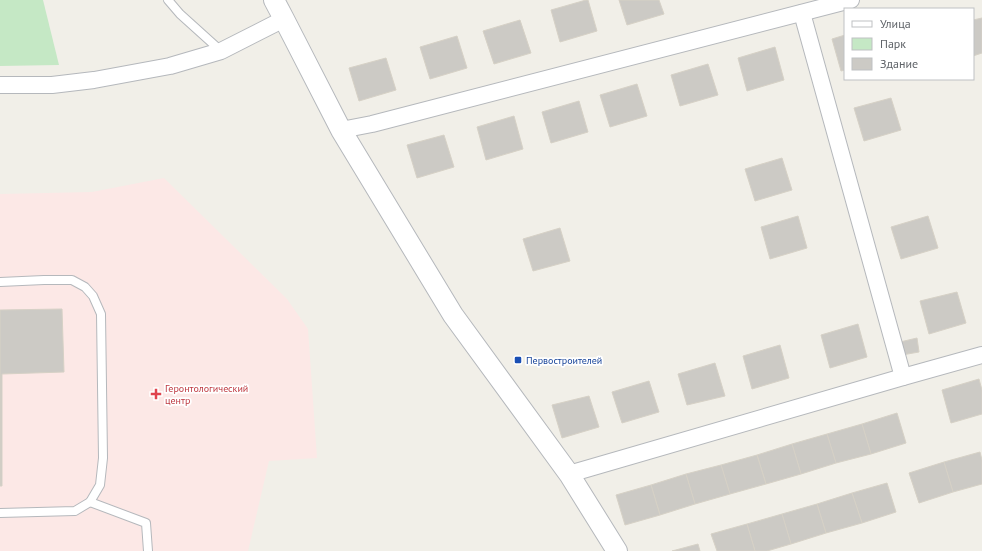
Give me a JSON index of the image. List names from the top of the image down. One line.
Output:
{"places":{"transit":["Первостроителей"],"health":["Геронтологический центр"]},"legend":["Улица","Парк","Здание"]}
